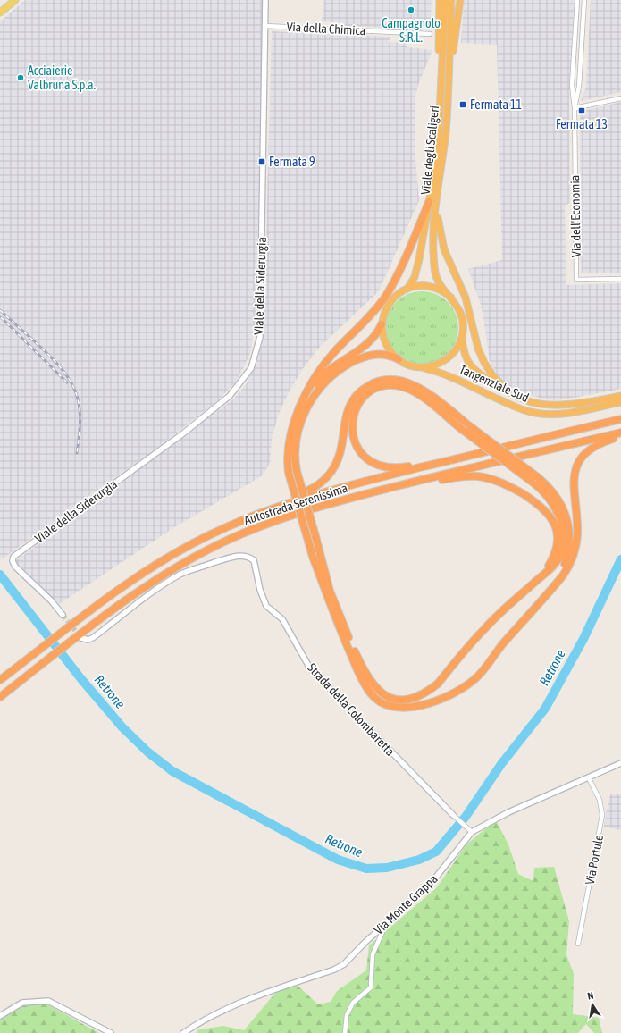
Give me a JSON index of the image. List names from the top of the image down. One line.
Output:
{"streets":{"highway":["Viale degli Scaligeri","Tangenziale Sud","Autostrada Serenissima"],"street":["Via della Chimica","Via dell'Economia","Viale della Siderurgia","Strada della Colombaretta","Via Portule","Via Monte Grappa"]},"crossings":[["Via della Chimica","Viale della Siderurgia"],["Viale degli Scaligeri","Tangenziale Sud"],["Via Portule","Via Monte Grappa"]],"water":["Retrone"],"places":{"other":["Campagnolo S.R.L.","Acciaierie Valbruna S.p.a."],"transit":["Fermata 11","Fermata 13","Fermata 9"]},"north":"top"}
